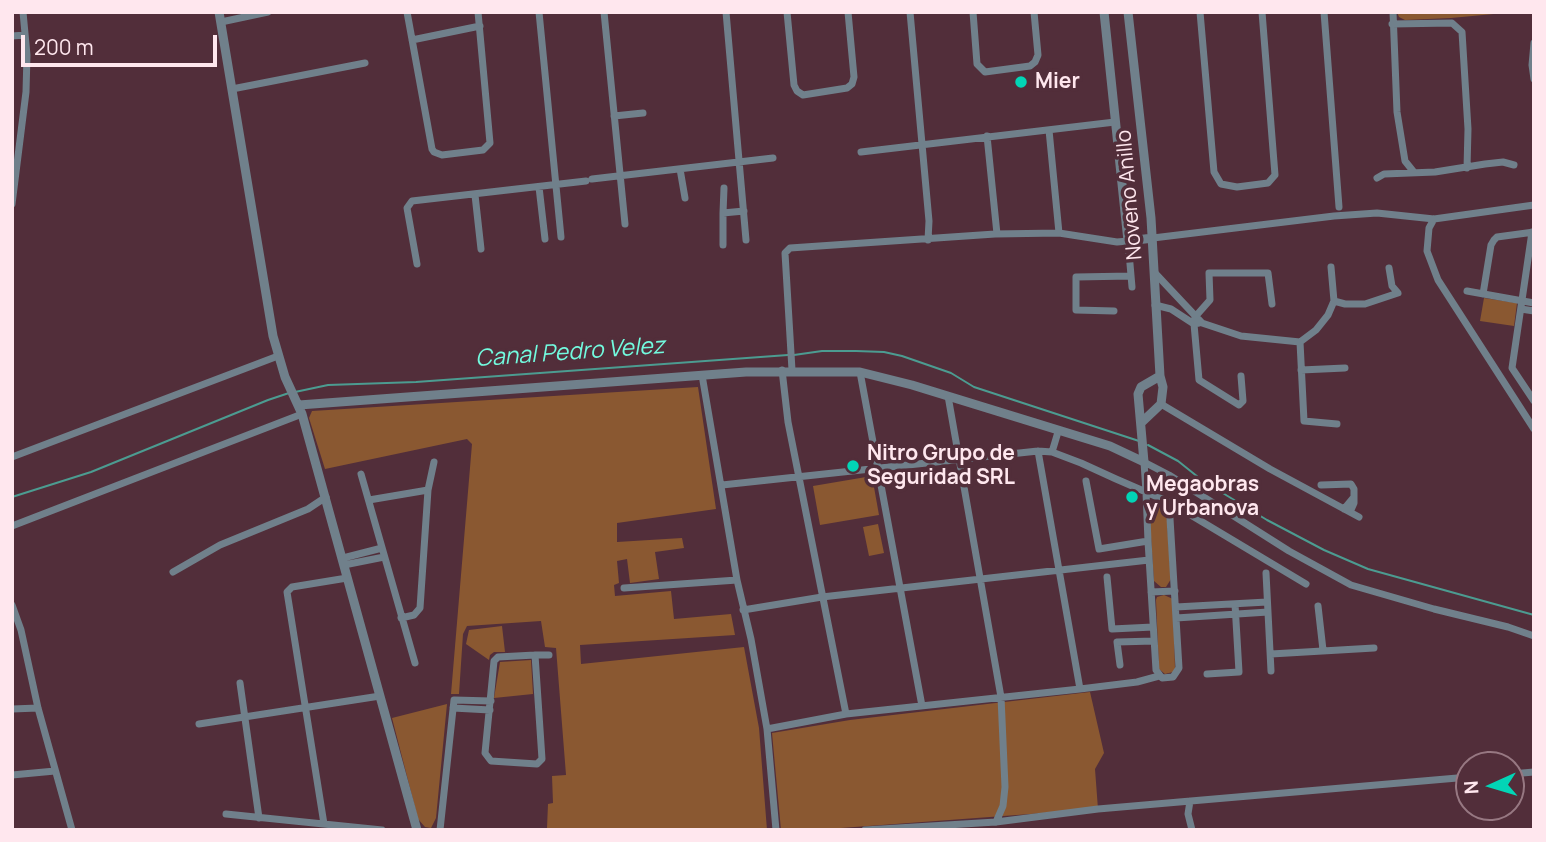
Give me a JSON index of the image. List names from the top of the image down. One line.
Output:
{"streets":{"street":["Noveno Anillo"]},"water":["Canal Pedro Velez"],"places":["Mier","Nitro Grupo de Seguridad SRL","Megaobras y Urbanova"],"scale_bar":"200 m","north":"left"}
